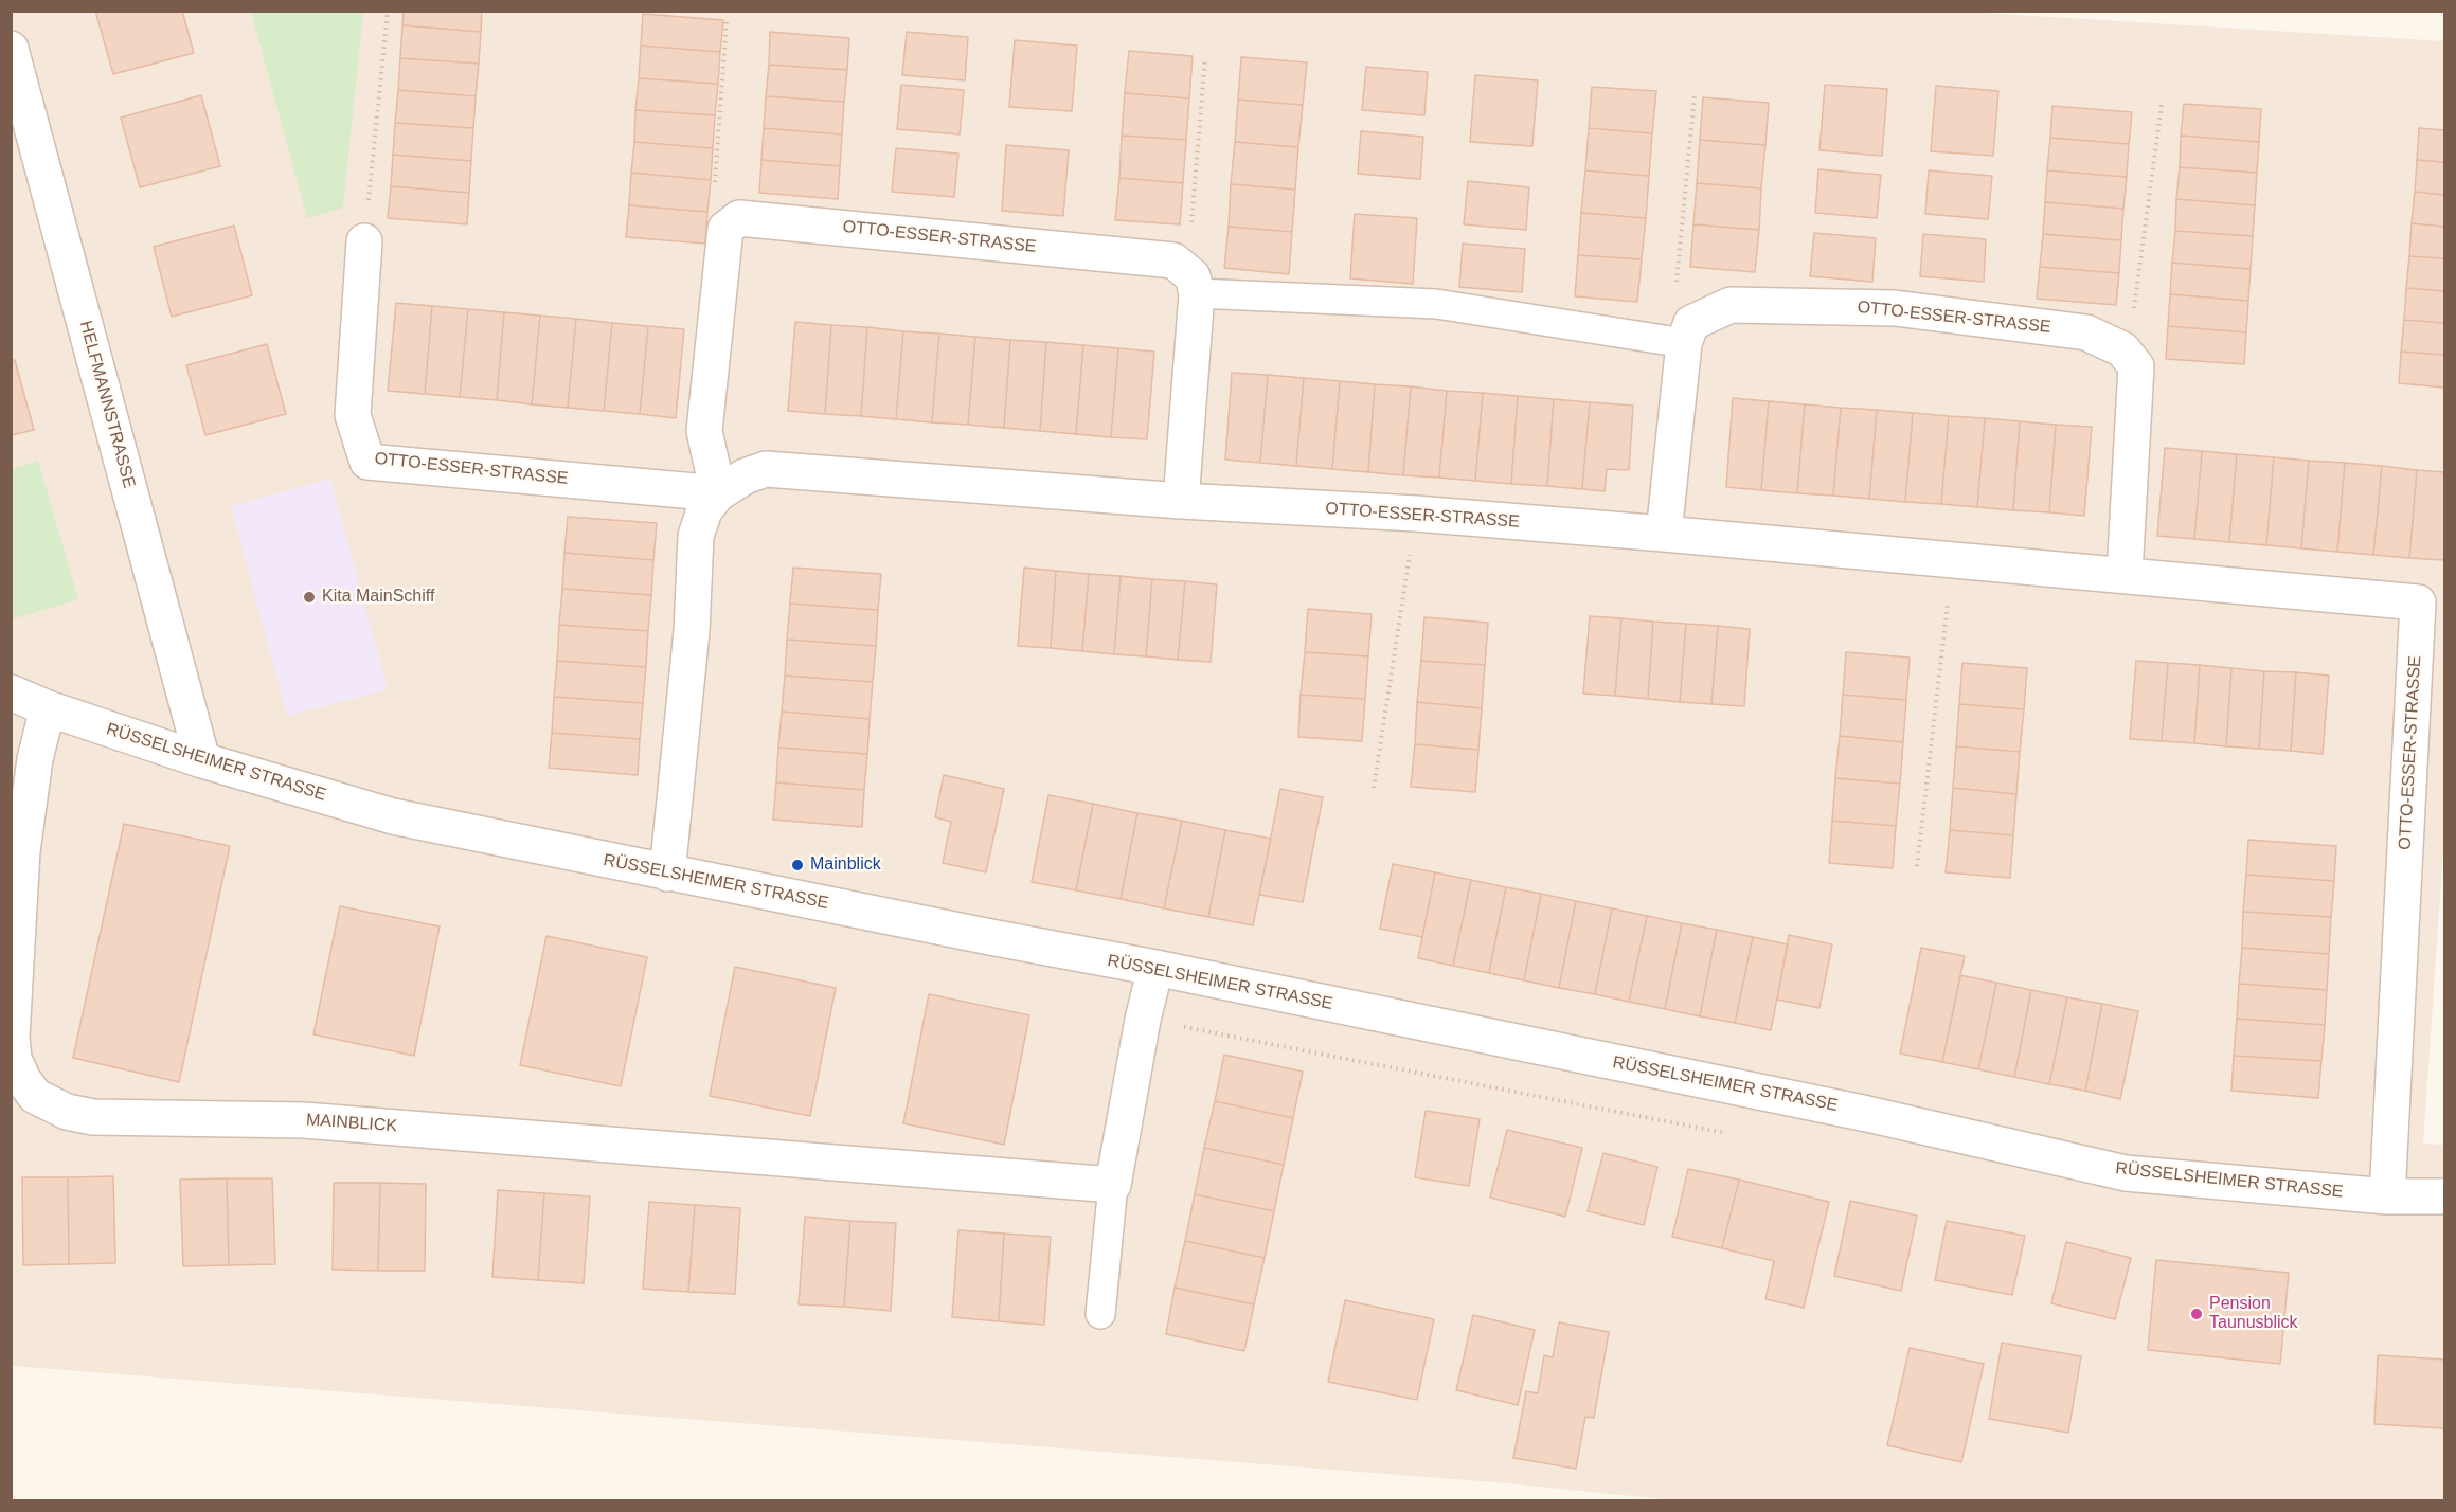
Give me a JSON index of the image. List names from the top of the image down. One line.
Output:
{"streets":{"street":["OTTO-ESSER-STRASSE","HELFMANNSTRASSE","RÜSSELSHEIMER STRASSE","MAINBLICK"]},"crossings":[["OTTO-ESSER-STRASSE","RÜSSELSHEIMER STRASSE"],["HELFMANNSTRASSE","RÜSSELSHEIMER STRASSE"],["RÜSSELSHEIMER STRASSE","MAINBLICK"]],"places":["Kita MainSchiff","Mainblick","Pension Taunusblick"]}
